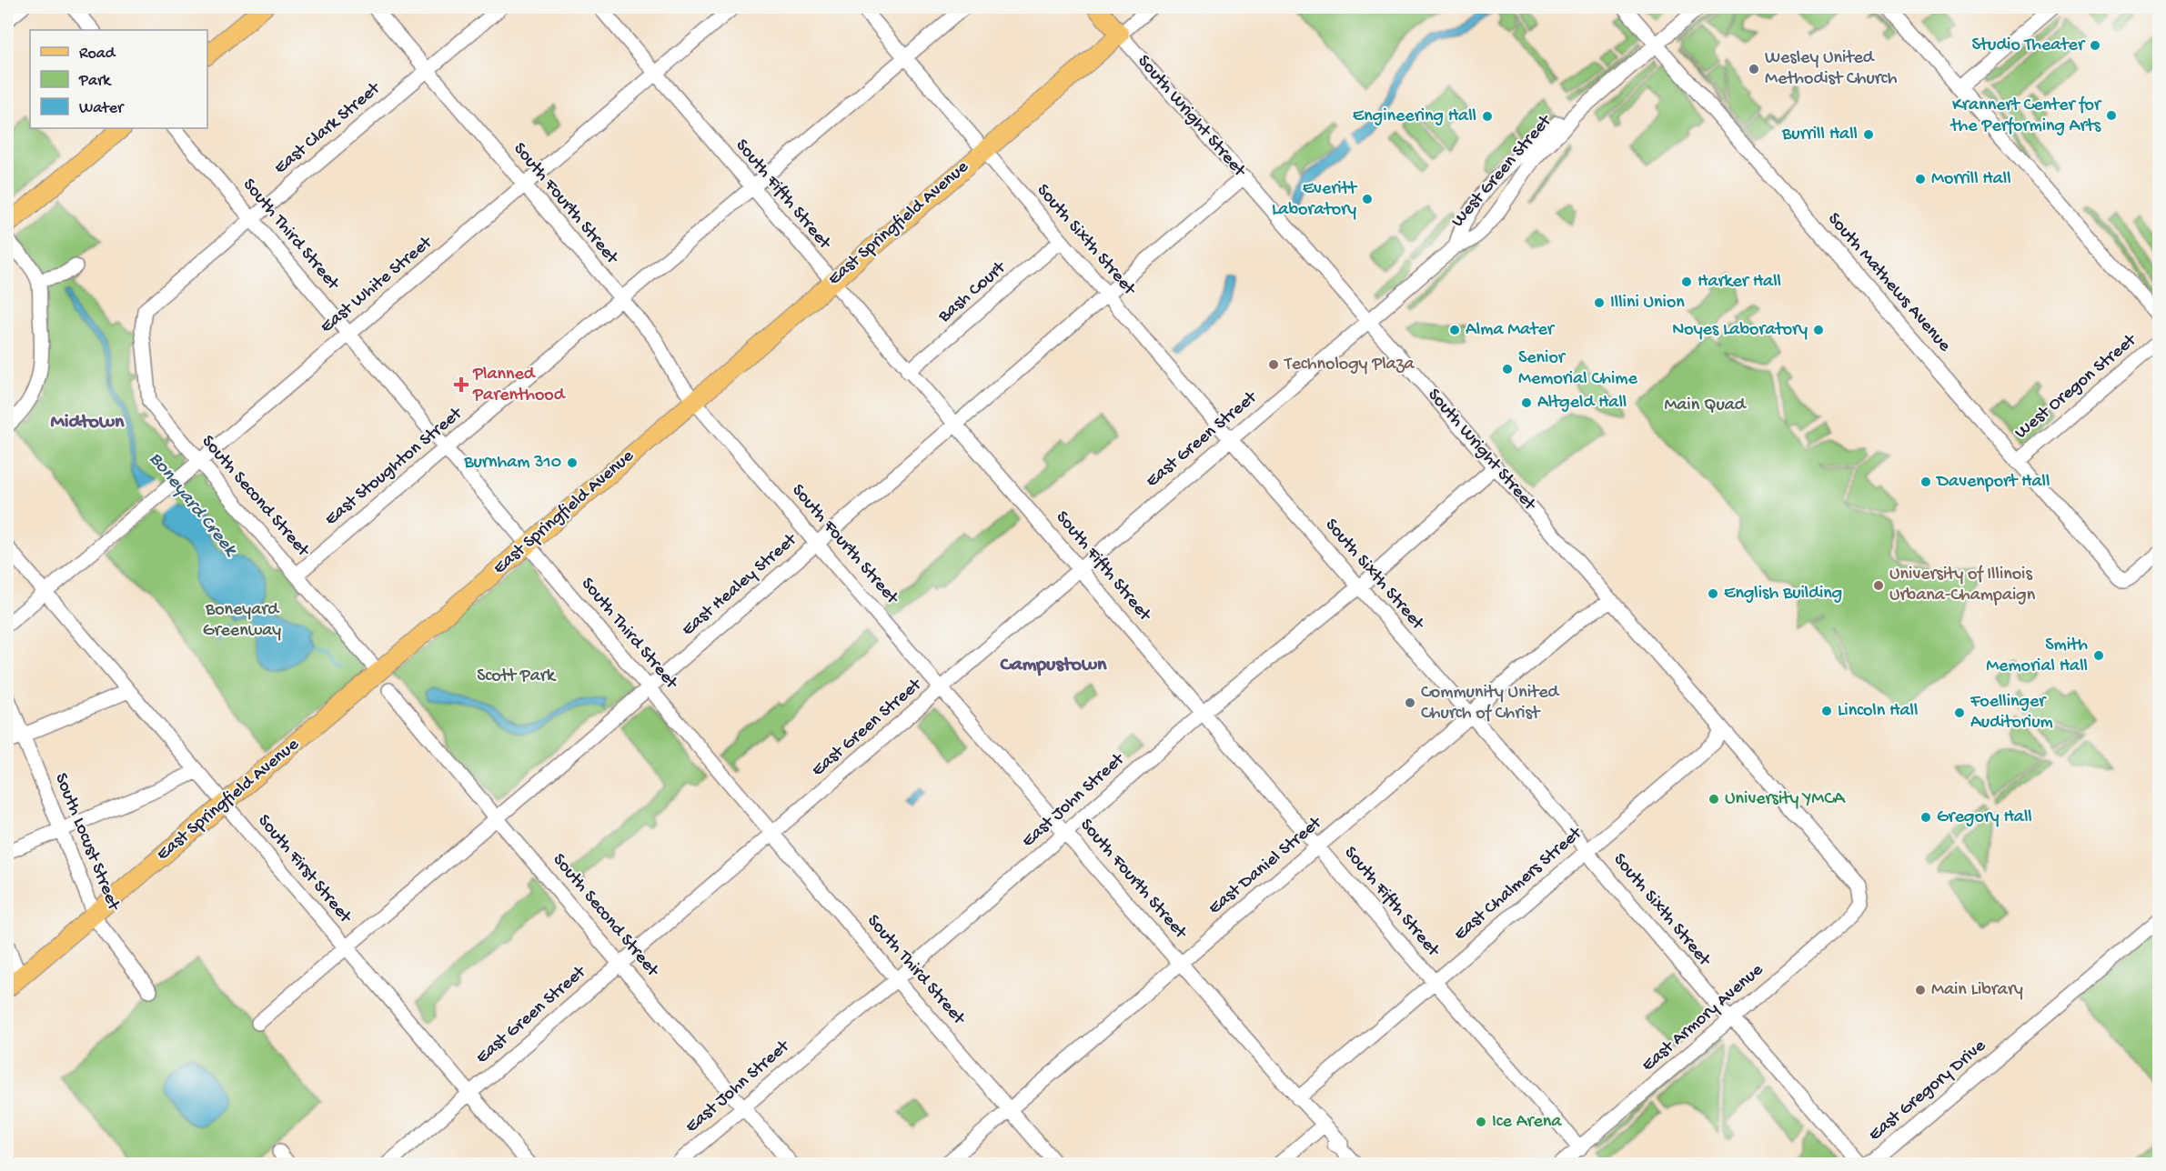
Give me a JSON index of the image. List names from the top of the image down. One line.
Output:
{"streets":{"main road":["South Wright Street","East Springfield Avenue"],"street":["East Clark Street","West Green Street","South Fifth Street","South Fourth Street","South Third Street","South Sixth Street","South Mathews Avenue","East White Street","Bash Court","West Oregon Street","East Green Street","East Stoughton Street","South Second Street","East Healey Street","East John Street","South Locust Street","East Daniel Street","South First Street","East Chalmers Street","East Armory Avenue","East Gregory Drive"]},"crossings":[["South Wright Street","West Green Street"],["South Wright Street","East Springfield Avenue"],["South Wright Street","East Green Street"],["South Wright Street","East Healey Street"],["South Wright Street","East John Street"],["South Wright Street","East Daniel Street"],["South Wright Street","East Chalmers Street"],["South Wright Street","East Armory Avenue"],["East Clark Street","South Fourth Street"],["East Clark Street","South Third Street"],["East Clark Street","South Second Street"],["West Green Street","South Mathews Avenue"],["West Green Street","East Green Street"],["South Fifth Street","East Springfield Avenue"],["South Fifth Street","East White Street"],["South Fifth Street","Bash Court"],["South Fifth Street","East Green Street"],["South Fifth Street","East Stoughton Street"],["South Fifth Street","East Healey Street"],["South Fifth Street","East John Street"],["South Fifth Street","East Daniel Street"],["South Fifth Street","East Chalmers Street"],["South Fifth Street","East Armory Avenue"],["South Fourth Street","East Springfield Avenue"],["South Fourth Street","East White Street"],["South Fourth Street","East Green Street"],["South Fourth Street","East Stoughton Street"],["South Fourth Street","East Healey Street"],["South Fourth Street","East John Street"],["South Fourth Street","East Daniel Street"],["South Fourth Street","East Chalmers Street"],["East Springfield Avenue","South Third Street"],["East Springfield Avenue","South Sixth Street"],["East Springfield Avenue","South Second Street"],["East Springfield Avenue","South Locust Street"],["East Springfield Avenue","South First Street"],["South Third Street","East White Street"],["South Third Street","East Green Street"],["South Third Street","East Stoughton Street"],["South Third Street","East Healey Street"],["South Third Street","East John Street"],["South Third Street","East Daniel Street"],["South Sixth Street","Bash Court"],["South Sixth Street","East Green Street"],["South Sixth Street","East Stoughton Street"],["South Sixth Street","East Healey Street"],["South Sixth Street","East John Street"],["South Sixth Street","East Daniel Street"],["South Sixth Street","East Chalmers Street"],["South Sixth Street","East Armory Avenue"],["South Mathews Avenue","West Oregon Street"],["East White Street","South Second Street"],["East White Street","South First Street"],["East Green Street","South Second Street"],["East Green Street","South First Street"],["East Stoughton Street","South Second Street"],["South Second Street","East Healey Street"],["South Second Street","East John Street"],["East Healey Street","South First Street"]],"districts":["Midtown","Campustown"],"water":["Boneyard Creek"],"parks":["Main Quad","Boneyard Greenway","Scott Park"],"places":{"other":["Studio Theater","Wesley United Methodist Church","Krannert Center for the Performing Arts","Engineering Hall","Burrill Hall","Morrill Hall","Everitt Laboratory","Harker Hall","Illini Union","Alma Mater","Noyes Laboratory","Technology Plaza","Senior Memorial Chime","Altgeld Hall","Burnham 310","Davenport Hall","University of Illinois Urbana-Champaign","English Building","Smith Memorial Hall","Community United Church of Christ","Lincoln Hall","Foellinger Auditorium","University YMCA","Gregory Hall","Main Library","Ice Arena"],"health":["Planned Parenthood"]},"legend":["Road","Park","Water"]}
